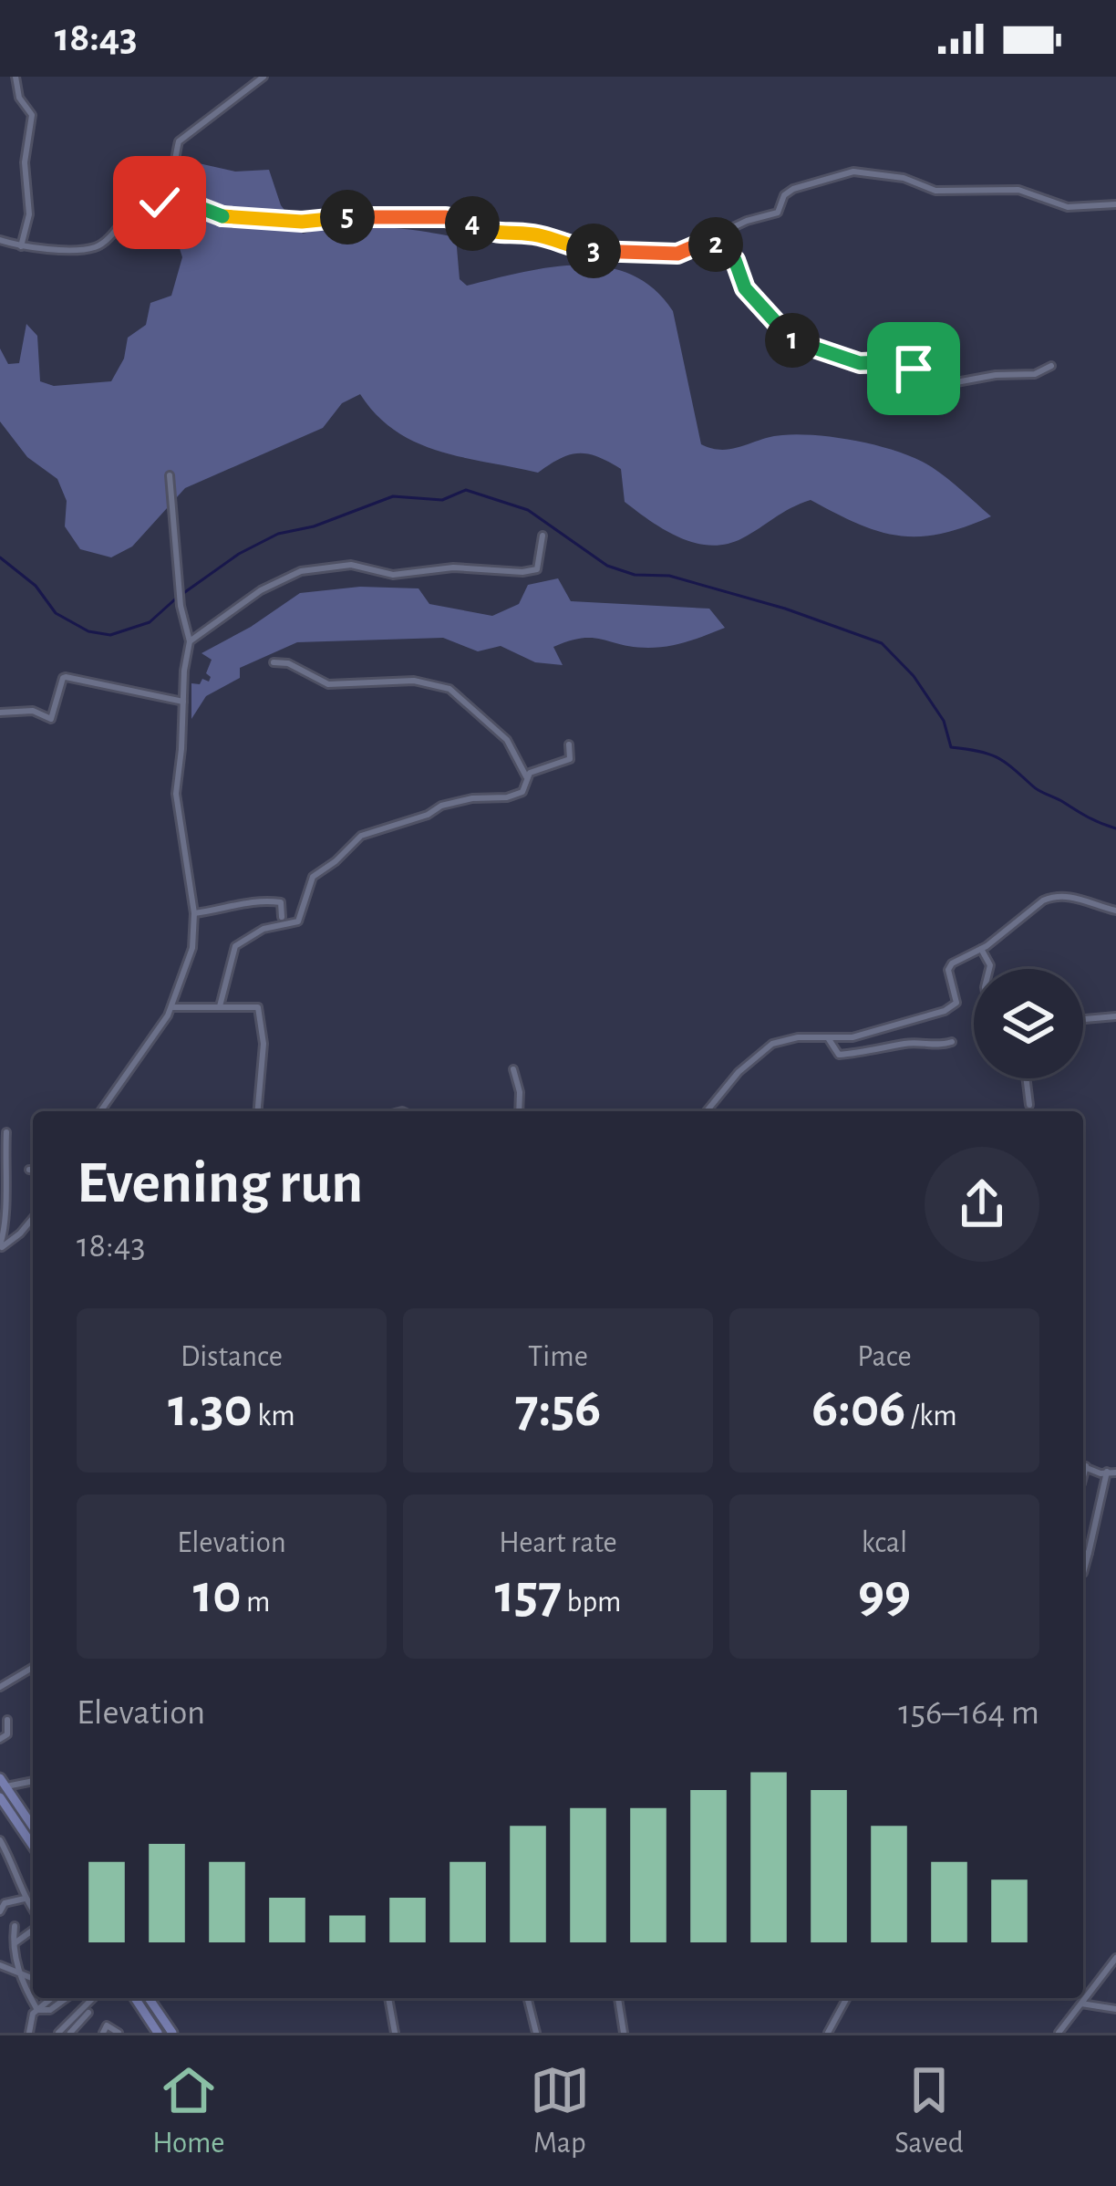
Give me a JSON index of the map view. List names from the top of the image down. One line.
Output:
{"page":{"status":"18:43","pins":["5","4","2","3","1"],"heading":["Evening run","18:43"],"stats":[["Distance","1.30 km"],["Time","7:56"],["Pace","6:06 /km"],["Elevation","10 m"],["Heart rate","157 bpm"],["kcal","99"]],"chart":["Elevation","156–164 m"],"tabs":["Home","Map","Saved"]}}
